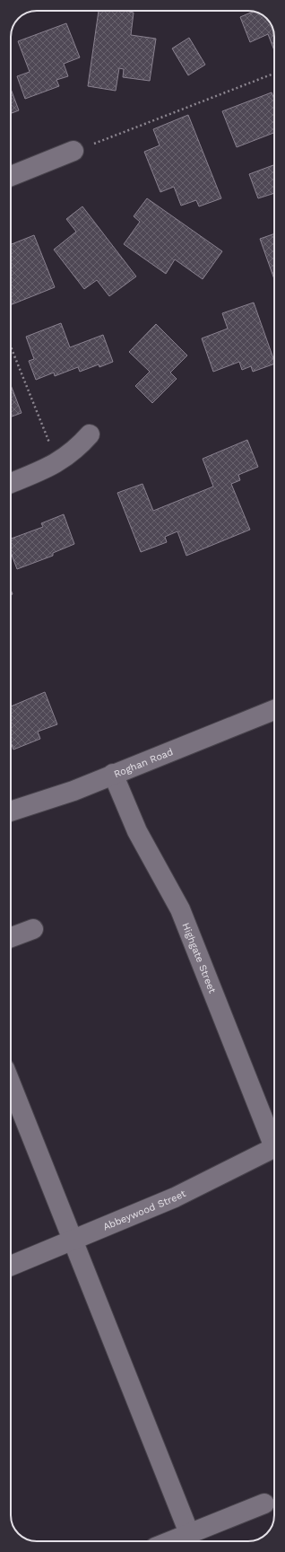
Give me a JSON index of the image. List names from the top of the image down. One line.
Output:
{"streets":{"street":["Roghan Road","Highgate Street","Abbeywood Street"]},"crossings":[["Roghan Road","Highgate Street"]]}
